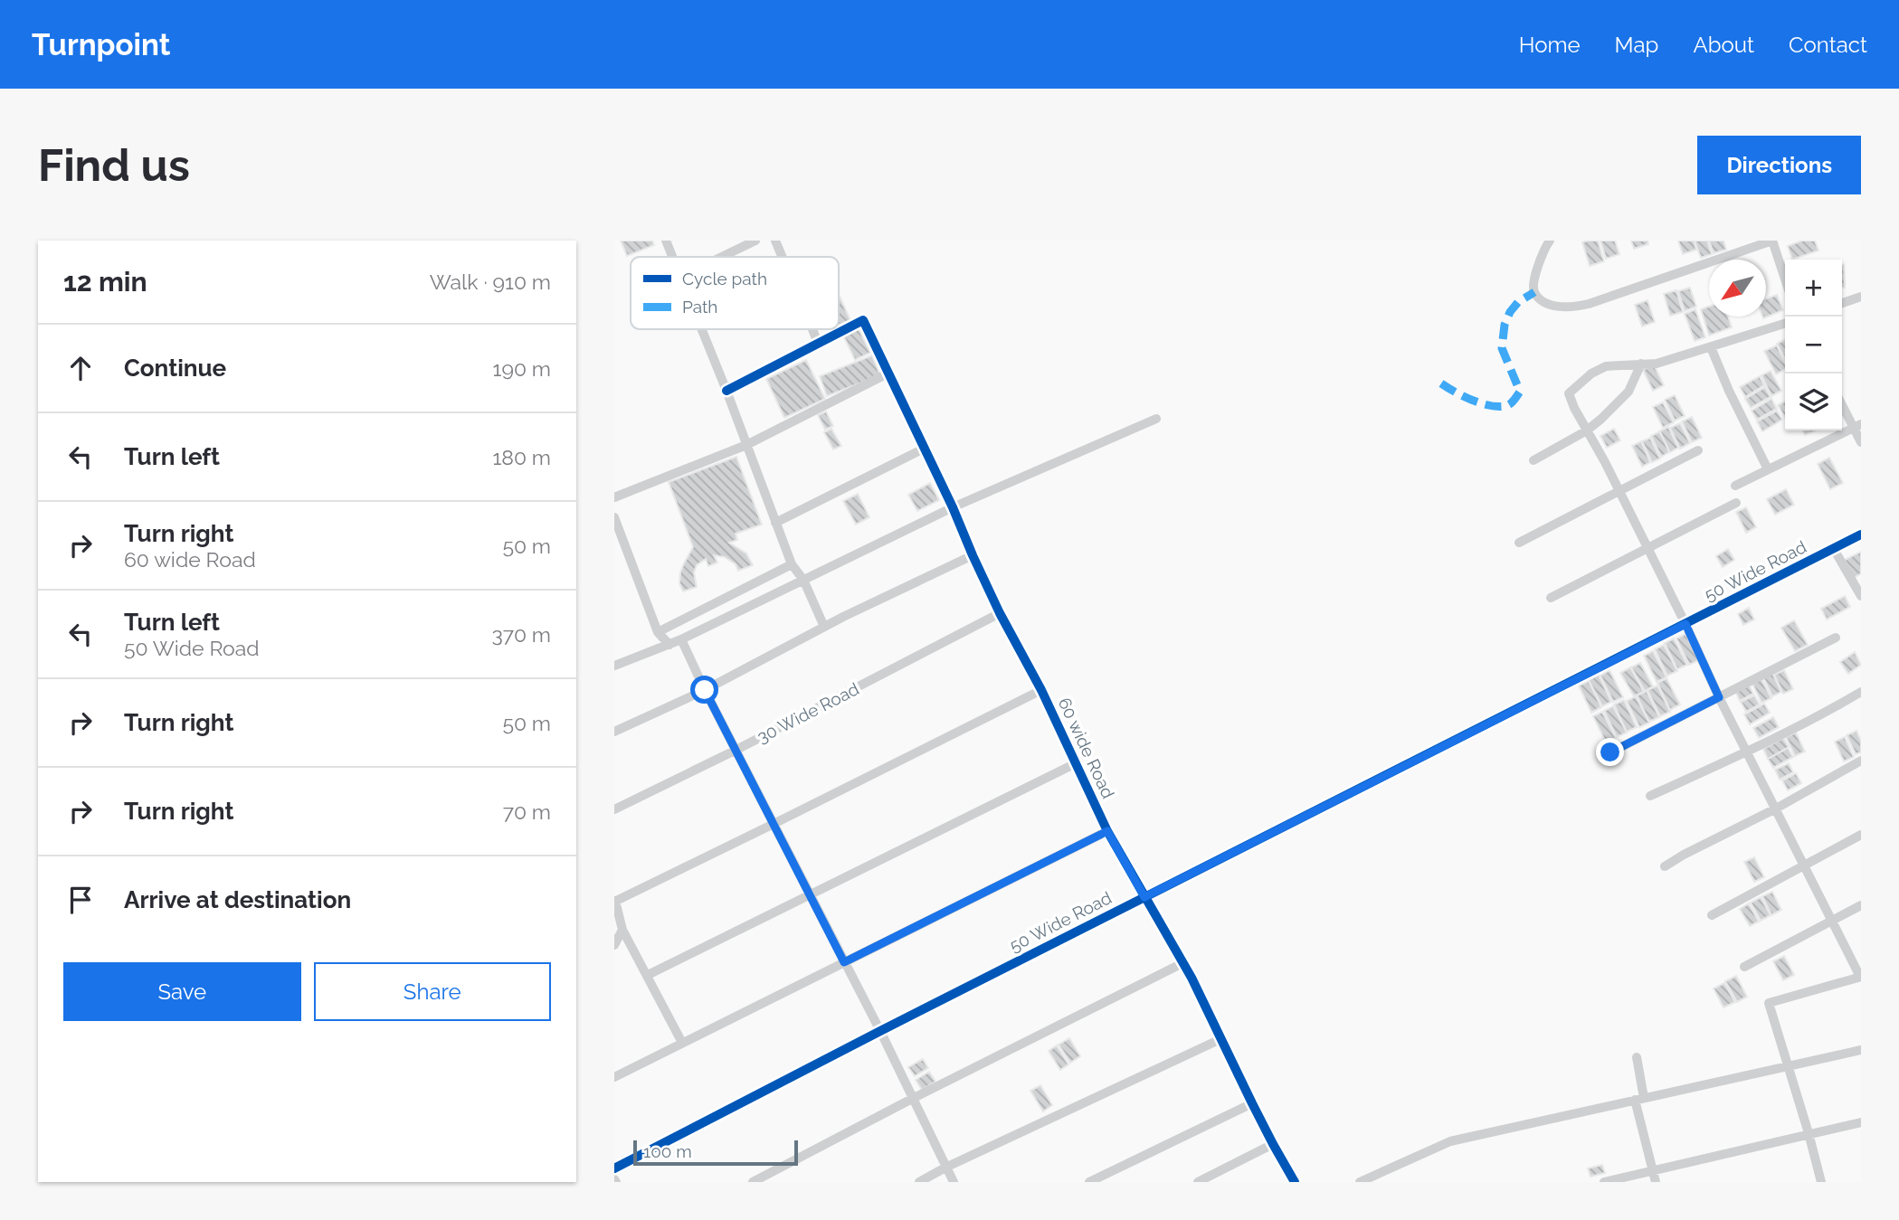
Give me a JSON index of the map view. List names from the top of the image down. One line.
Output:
{"streets":{"street":["50 Wide Road","30 Wide Road","60 wide Road"]},"crossings":[["50 Wide Road","60 wide Road"],["30 Wide Road","60 wide Road"]],"legend":["Cycle path","Path"],"scale_bar":"100 m","north":"bottom left","page":{"header":"Turnpoint","nav":["Home","Map","About","Contact"],"buttons":["Directions",["Save","Share"]],"title":"Find us","heading":["12 min","Walk · 910 m"],"map_buttons":["+","−"],"list":[["Continue","190 m"],["Turn left","180 m"],["Turn right","60 wide Road","50 m"],["Turn left","50 Wide Road","370 m"],["Turn right","50 m"],["Turn right","70 m"],"Arrive at destination"],"scale":"100 m"}}
